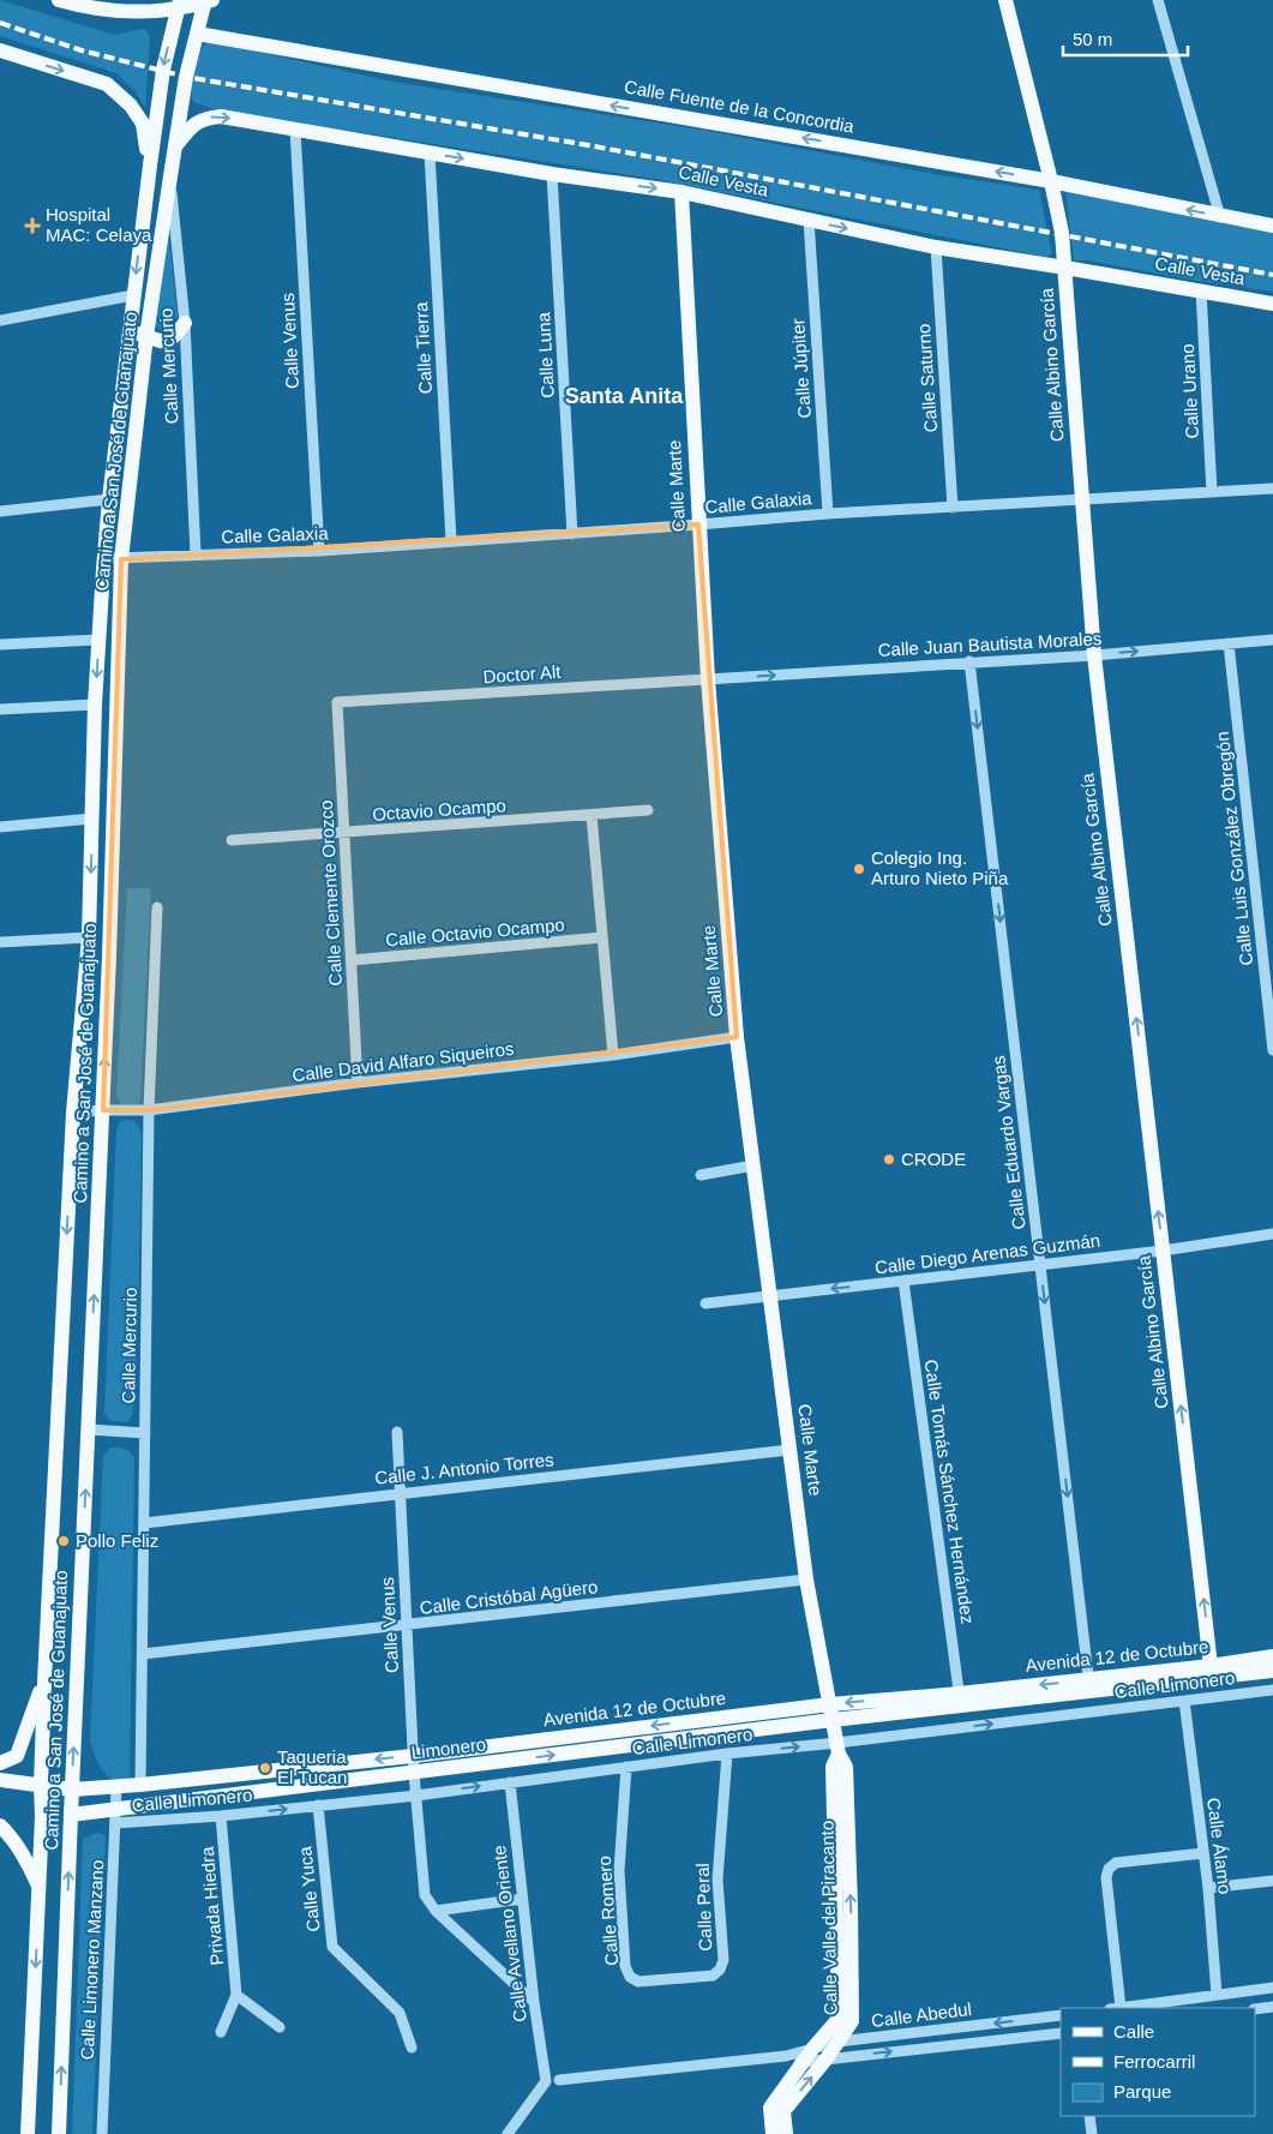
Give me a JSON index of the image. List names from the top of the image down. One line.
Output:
{"streets":{"main road":["Calle Fuente de la Concordia","Calle Vesta","Calle Albino García","Camino a San José de Guanajuato","Calle Marte","Avenida 12 de Octubre","Limonero","Calle Valle del Piracanto"],"street":["Calle Venus","Calle Tierra","Calle Luna","Calle Mercurio","Calle Júpiter","Calle Saturno","Calle Urano","Calle Galaxia","Calle Juan Bautista Morales","Doctor Alt","Octavio Ocampo","Calle Luis González Obregón","Calle Clemente Orozco","Calle Octavio Ocampo","Calle David Alfaro Siqueiros","Calle Eduardo Vargas","Calle Diego Arenas Guzmán","Calle J. Antonio Torres","Calle Tomás Sánchez Hernández","Calle Cristóbal Agüero","Calle Limonero","Calle Álamo","Calle Yuca","Privada Hiedra","Calle Peral","Calle Romero","Calle Avellano Oriente","Calle Limonero Manzano","Calle Abedul"]},"crossings":[["Calle Fuente de la Concordia","Calle Albino García"],["Calle Fuente de la Concordia","Camino a San José de Guanajuato"],["Calle Vesta","Calle Venus"],["Calle Vesta","Calle Tierra"],["Calle Vesta","Calle Luna"],["Calle Vesta","Calle Albino García"],["Calle Vesta","Calle Júpiter"],["Calle Vesta","Calle Saturno"],["Calle Vesta","Calle Urano"],["Calle Vesta","Camino a San José de Guanajuato"],["Calle Vesta","Calle Marte"],["Calle Venus","Calle Galaxia"],["Calle Venus","Calle J. Antonio Torres"],["Calle Venus","Calle Cristóbal Agüero"],["Calle Venus","Avenida 12 de Octubre"],["Calle Venus","Calle Limonero"],["Calle Venus","Limonero"],["Calle Tierra","Calle Galaxia"],["Calle Luna","Calle Galaxia"],["Calle Albino García","Calle Galaxia"],["Calle Albino García","Calle Juan Bautista Morales"],["Calle Albino García","Calle Diego Arenas Guzmán"],["Calle Albino García","Avenida 12 de Octubre"],["Calle Albino García","Calle Limonero"],["Calle Mercurio","Camino a San José de Guanajuato"],["Calle Mercurio","Calle Galaxia"],["Calle Mercurio","Calle David Alfaro Siqueiros"],["Calle Mercurio","Calle J. Antonio Torres"],["Calle Mercurio","Calle Cristóbal Agüero"],["Calle Mercurio","Avenida 12 de Octubre"],["Calle Júpiter","Calle Galaxia"],["Calle Saturno","Calle Galaxia"],["Calle Urano","Calle Galaxia"],["Camino a San José de Guanajuato","Calle Galaxia"],["Camino a San José de Guanajuato","Calle David Alfaro Siqueiros"],["Camino a San José de Guanajuato","Avenida 12 de Octubre"],["Camino a San José de Guanajuato","Limonero"],["Calle Marte","Calle Galaxia"],["Calle Marte","Calle Juan Bautista Morales"],["Calle Marte","Doctor Alt"],["Calle Marte","Calle David Alfaro Siqueiros"],["Calle Marte","Calle Diego Arenas Guzmán"],["Calle Marte","Calle J. Antonio Torres"],["Calle Marte","Calle Cristóbal Agüero"],["Calle Marte","Avenida 12 de Octubre"],["Calle Marte","Calle Limonero"],["Calle Marte","Limonero"],["Calle Marte","Calle Valle del Piracanto"],["Calle Juan Bautista Morales","Doctor Alt"],["Calle Juan Bautista Morales","Calle Luis González Obregón"],["Calle Juan Bautista Morales","Calle Eduardo Vargas"],["Doctor Alt","Calle Clemente Orozco"],["Octavio Ocampo","Calle Clemente Orozco"],["Calle Clemente Orozco","Calle Octavio Ocampo"],["Calle Clemente Orozco","Calle David Alfaro Siqueiros"],["Calle Eduardo Vargas","Calle Diego Arenas Guzmán"],["Calle Eduardo Vargas","Avenida 12 de Octubre"],["Calle Diego Arenas Guzmán","Calle Tomás Sánchez Hernández"],["Calle Tomás Sánchez Hernández","Avenida 12 de Octubre"],["Avenida 12 de Octubre","Limonero"],["Avenida 12 de Octubre","Calle Limonero Manzano"],["Calle Limonero","Limonero"],["Calle Limonero","Calle Álamo"],["Calle Limonero","Calle Yuca"],["Calle Limonero","Privada Hiedra"],["Calle Limonero","Calle Peral"],["Calle Limonero","Calle Romero"],["Calle Limonero","Calle Valle del Piracanto"],["Calle Limonero","Calle Avellano Oriente"],["Calle Limonero","Calle Limonero Manzano"],["Limonero","Calle Limonero Manzano"],["Calle Peral","Calle Romero"],["Calle Valle del Piracanto","Calle Abedul"]],"one_way":["Calle Fuente de la Concordia","Calle Vesta","Calle Albino García","Calle Juan Bautista Morales","Calle Eduardo Vargas","Avenida 12 de Octubre","Calle Limonero","Limonero"],"districts":["Santa Anita"],"places":{"health":["Hospital MAC: Celaya"],"other":["Colegio Ing. Arturo Nieto Piña","CRODE","Pollo Feliz","Taqueria El Tucan"]},"legend":["Calle","Ferrocarril","Parque"],"scale_bar":"50 m"}
